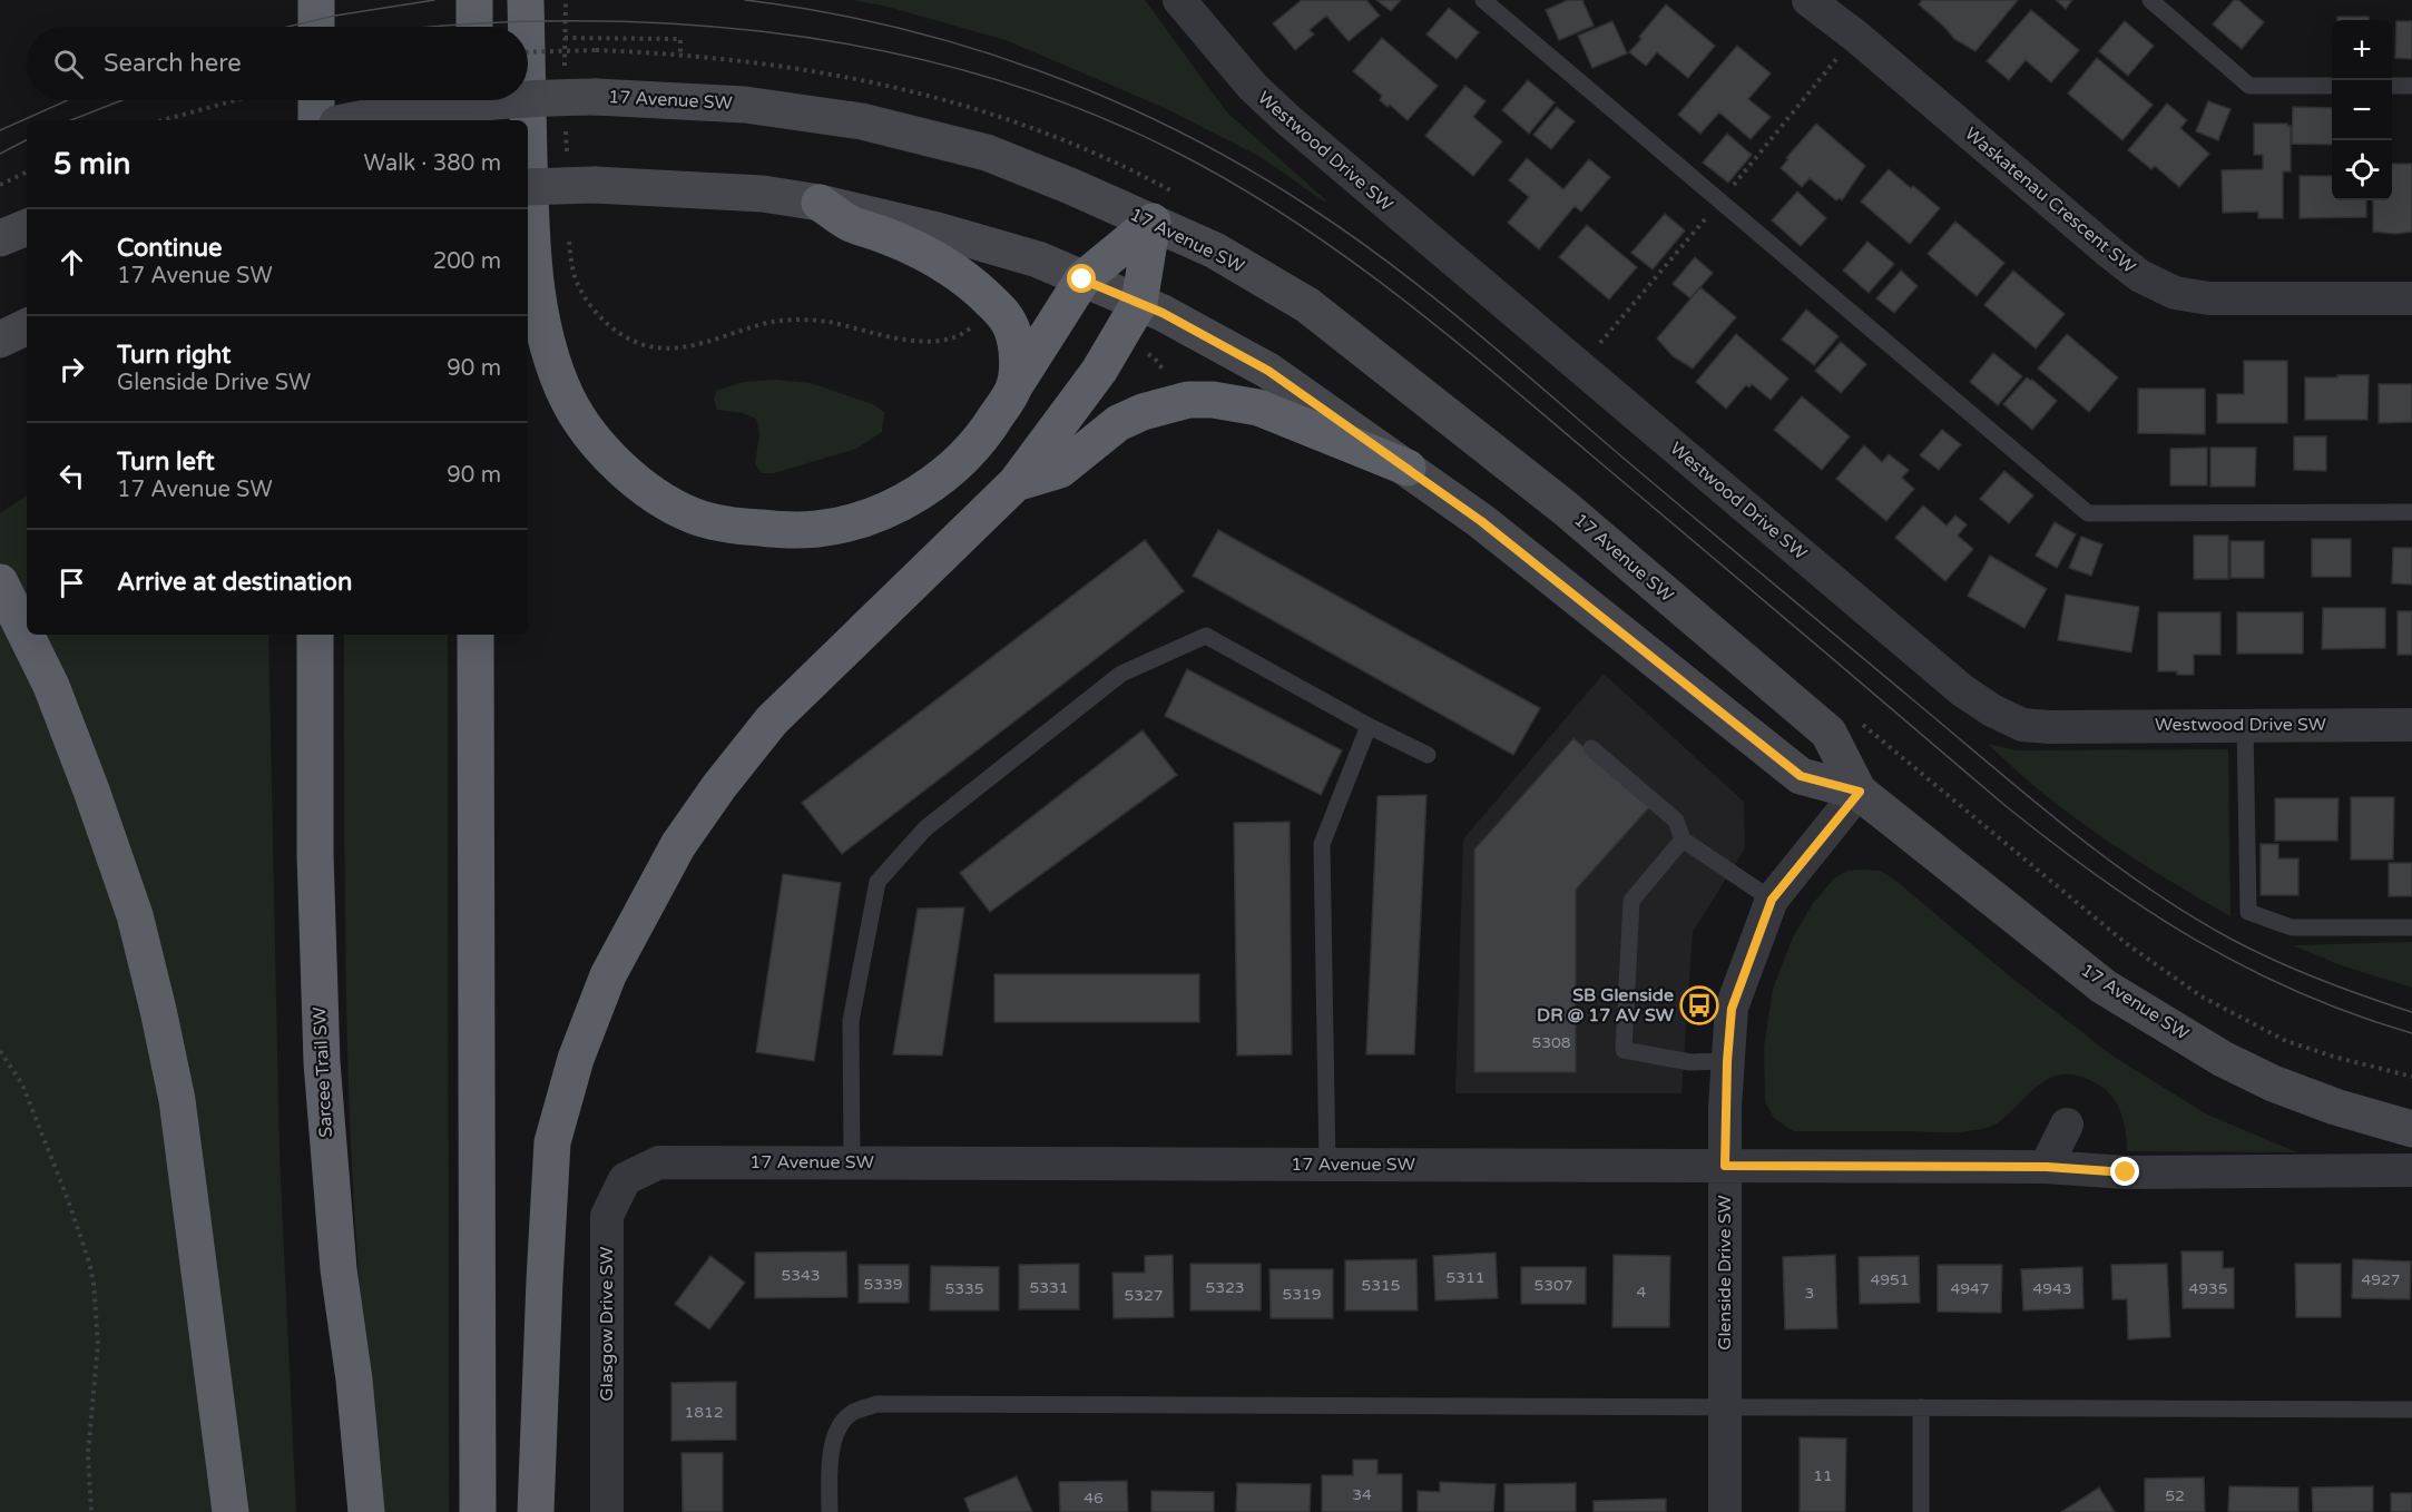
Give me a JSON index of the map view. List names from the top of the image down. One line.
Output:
{"streets":{"highway":["Sarcee Trail SW"],"main road":["17 Avenue SW"],"street":["Westwood Drive SW","Waskatenau Crescent SW","Glenside Drive SW","Glasgow Drive SW"]},"crossings":[["17 Avenue SW","Glenside Drive SW"],["17 Avenue SW","Glasgow Drive SW"]],"places":{"bus stop":["SB Glenside DR @ 17 AV SW"]},"house_numbers":["5308","5343","5311","4951","4927","5339","5315","5307","5331","5323","5335","4947","4943","4935","4","3","5319","5327","1812","11","34","52","46"],"page":{"map_buttons":["+","−"],"search":"Search here","heading":["5 min","Walk · 380 m"],"list":[["Continue","17 Avenue SW","200 m"],["Turn right","Glenside Drive SW","90 m"],["Turn left","17 Avenue SW","90 m"],"Arrive at destination"]}}
